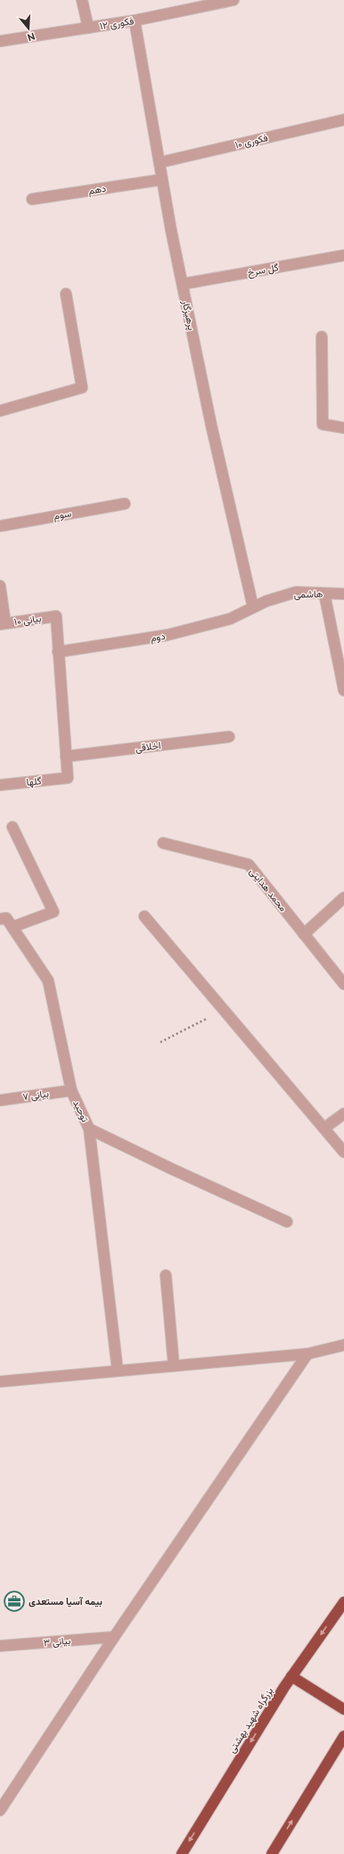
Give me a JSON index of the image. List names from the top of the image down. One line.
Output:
{"streets":{"highway":["بزرگراه شهید بهشتی"],"street":["فکوری ۱۲","فکوری ۱۰","دهم","گل سرخ","پرهیزگار","سوم","هاشمی","بیانی ۱۰","دوم","اخلاقی","گلها","محمد هدایتی","بیانی ۷","توحید","بیانی ۳"]},"crossings":[["فکوری ۱۲","پرهیزگار"],["فکوری ۱۰","پرهیزگار"],["دهم","پرهیزگار"],["گل سرخ","پرهیزگار"],["پرهیزگار","هاشمی"],["پرهیزگار","دوم"],["هاشمی","دوم"],["بیانی ۱۰","دوم"],["اخلاقی","گلها"],["بیانی ۷","توحید"]],"places":{"office":["بیمه آسیا مستعدی"]},"north":"bottom"}
